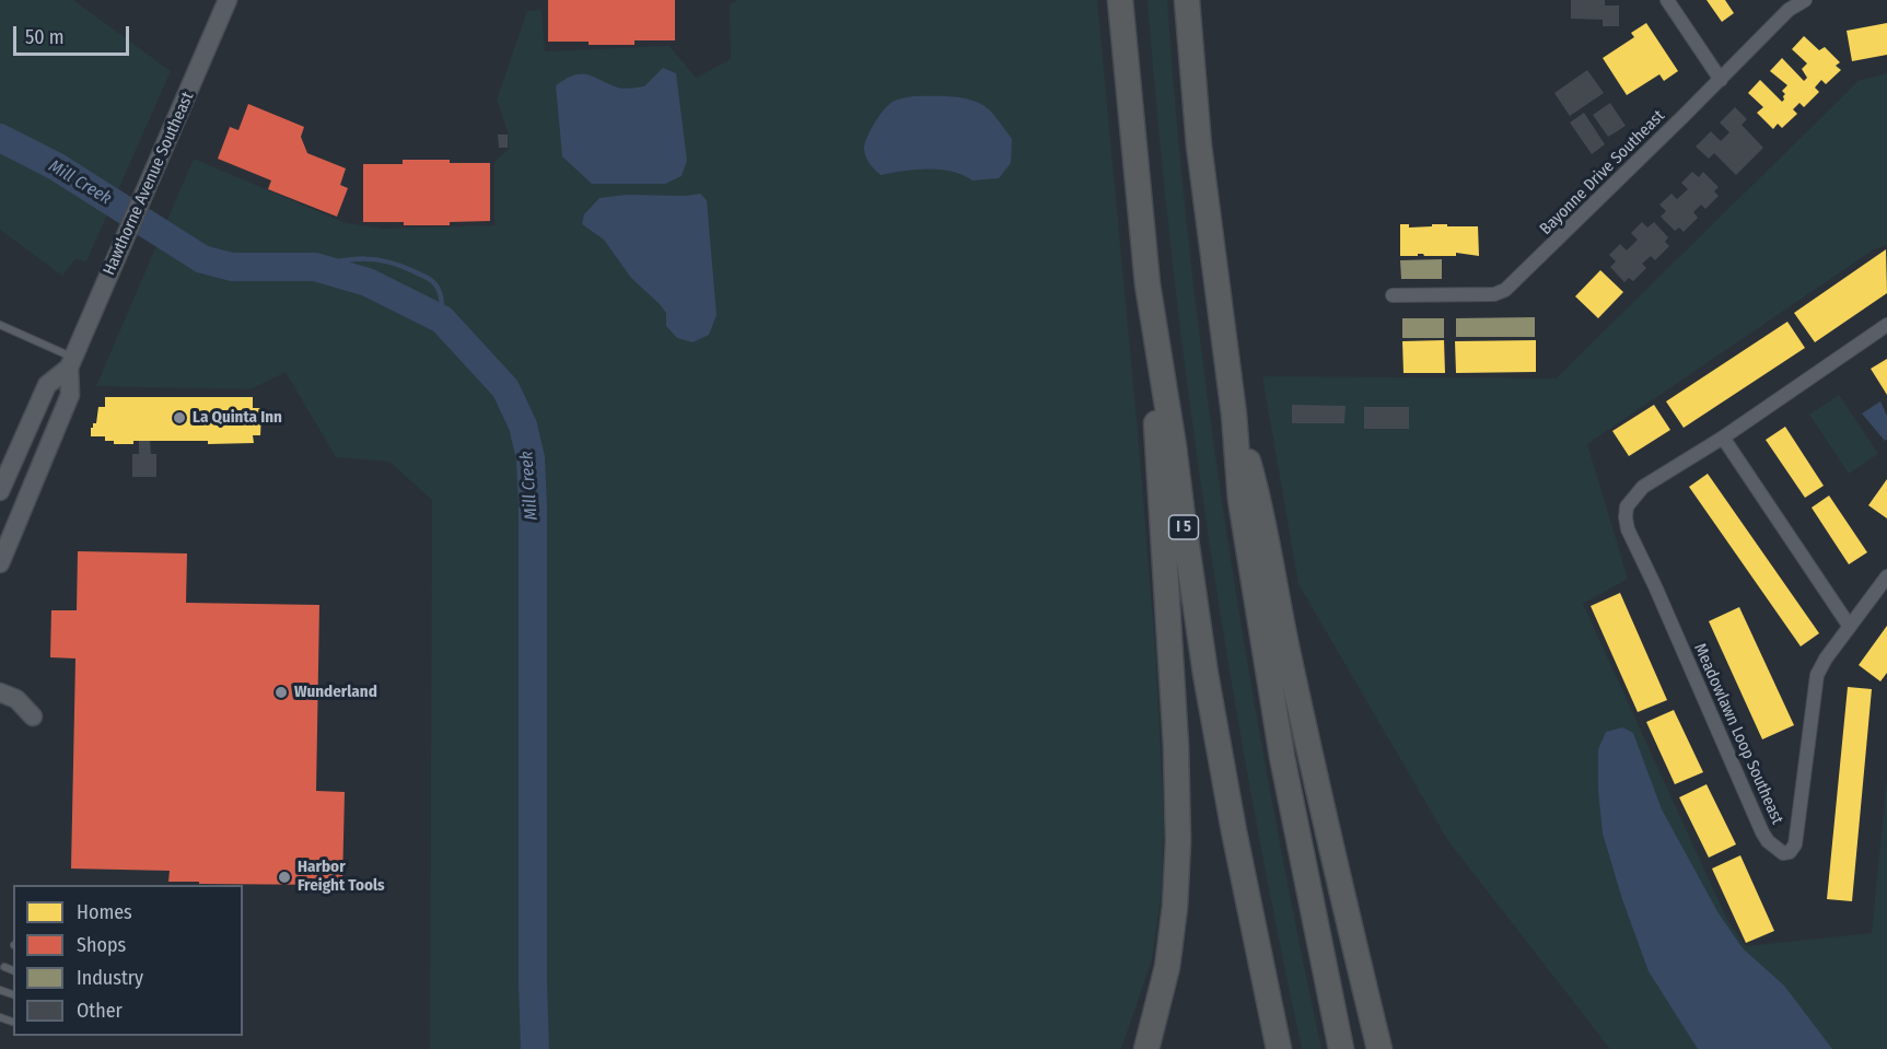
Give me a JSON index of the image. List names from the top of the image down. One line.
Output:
{"streets":{"highway":["I 5"],"main road":["Hawthorne Avenue Southeast"],"street":["Bayonne Drive Southeast","Meadowlawn Loop Southeast"]},"water":["Mill Creek"],"places":["La Quinta Inn","Wunderland","Harbor Freight Tools"],"legend":["Homes","Shops","Industry","Other"],"scale_bar":"50 m"}
